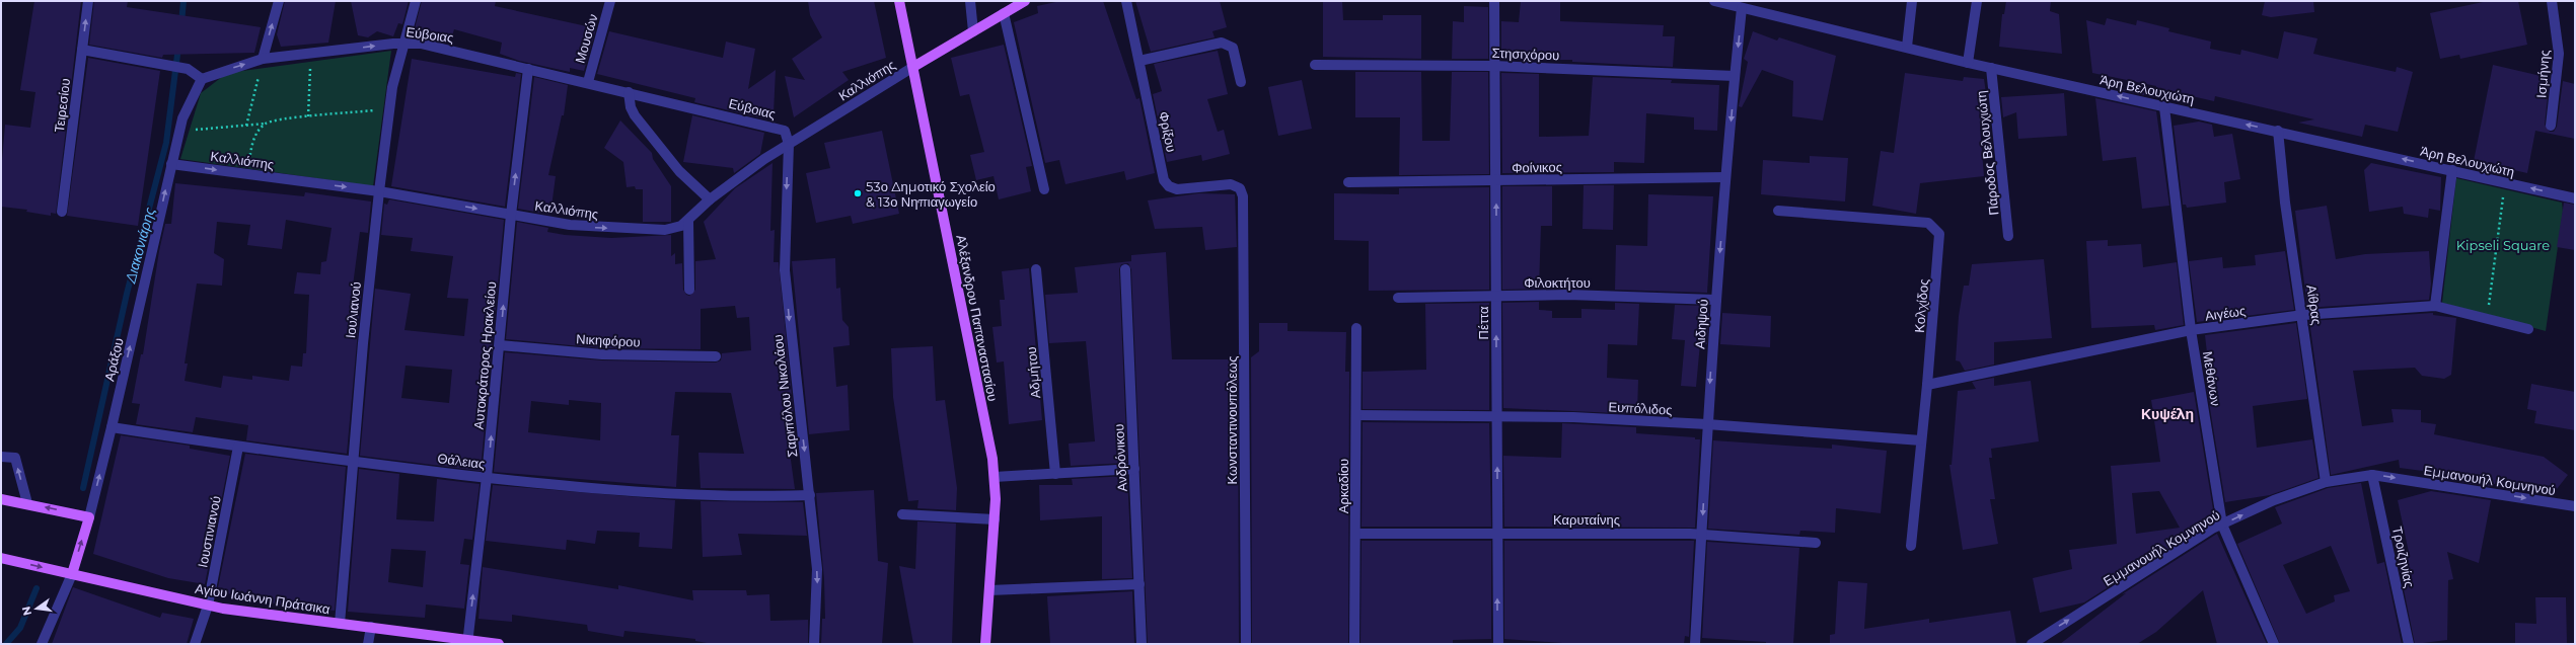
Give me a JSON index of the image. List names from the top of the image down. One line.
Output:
{"streets":{"main road":["Αλέξανδρου Παπαναστασίου","Αράξου","Αγίου Ιωάννη Πράτσικα"],"street":["Εύβοιας","Μουσών","Στησιχόρου","Ισμήνης","Καλλιόπης","Άρη Βελουχιώτη","Τειρεσίου","Φρίξου","Πάροδος Βελουχιώτη","Φοίνικος","Φιλοκτήτου","Αίθρας","Κολχίδος","Ιουλιανού","Αιγέως","Πέττα","Αιδηψού","Νικηφόρου","Αυτοκράτορος Ηρακλείου","Αδμήτου","Μεθάνων","Σαριπόλου Νικολάου","Ευπόλιδος","Κωνσταντινουπόλεως","Ανδρόνικου","Θάλειας","Εμμανουήλ Κομνηνού","Αρκαδίου","Καρυταίνης","Ιουστινιανού","Τροιζηνίας"]},"crossings":[["Εύβοιας","Μουσών"],["Εύβοιας","Καλλιόπης"],["Εύβοιας","Ιουλιανού"],["Εύβοιας","Αυτοκράτορος Ηρακλείου"],["Εύβοιας","Αράξου"],["Εύβοιας","Σαριπόλου Νικολάου"],["Στησιχόρου","Πέττα"],["Στησιχόρου","Αιδηψού"],["Καλλιόπης","Ιουλιανού"],["Καλλιόπης","Αλέξανδρου Παπαναστασίου"],["Καλλιόπης","Αυτοκράτορος Ηρακλείου"],["Καλλιόπης","Αράξου"],["Καλλιόπης","Σαριπόλου Νικολάου"],["Άρη Βελουχιώτη","Πάροδος Βελουχιώτη"],["Άρη Βελουχιώτη","Αίθρας"],["Άρη Βελουχιώτη","Αιδηψού"],["Άρη Βελουχιώτη","Μεθάνων"],["Φρίξου","Κωνσταντινουπόλεως"],["Φοίνικος","Πέττα"],["Φοίνικος","Αιδηψού"],["Φιλοκτήτου","Πέττα"],["Φιλοκτήτου","Αιδηψού"],["Αίθρας","Αιγέως"],["Αίθρας","Εμμανουήλ Κομνηνού"],["Κολχίδος","Αιγέως"],["Κολχίδος","Ευπόλιδος"],["Ιουλιανού","Θάλειας"],["Ιουλιανού","Αγίου Ιωάννη Πράτσικα"],["Αιγέως","Μεθάνων"],["Πέττα","Ευπόλιδος"],["Πέττα","Καρυταίνης"],["Αιδηψού","Ευπόλιδος"],["Αιδηψού","Καρυταίνης"],["Νικηφόρου","Αυτοκράτορος Ηρακλείου"],["Αυτοκράτορος Ηρακλείου","Θάλειας"],["Αυτοκράτορος Ηρακλείου","Αγίου Ιωάννη Πράτσικα"],["Αράξου","Θάλειας"],["Αράξου","Αγίου Ιωάννη Πράτσικα"],["Μεθάνων","Εμμανουήλ Κομνηνού"],["Σαριπόλου Νικολάου","Θάλειας"],["Ευπόλιδος","Αρκαδίου"],["Θάλειας","Ιουστινιανού"],["Εμμανουήλ Κομνηνού","Τροιζηνίας"],["Αρκαδίου","Καρυταίνης"],["Ιουστινιανού","Αγίου Ιωάννη Πράτσικα"]],"one_way":["Καλλιόπης","Άρη Βελουχιώτη","Πέττα","Αιδηψού","Αυτοκράτορος Ηρακλείου","Αράξου","Σαριπόλου Νικολάου","Εμμανουήλ Κομνηνού"],"districts":["Κυψέλη"],"water":["Διακονιάρης"],"parks":["Kipseli Square"],"places":["53ο Δημοτικό Σχολείο & 13ο Νηπιαγωγείο"],"north":"left"}
